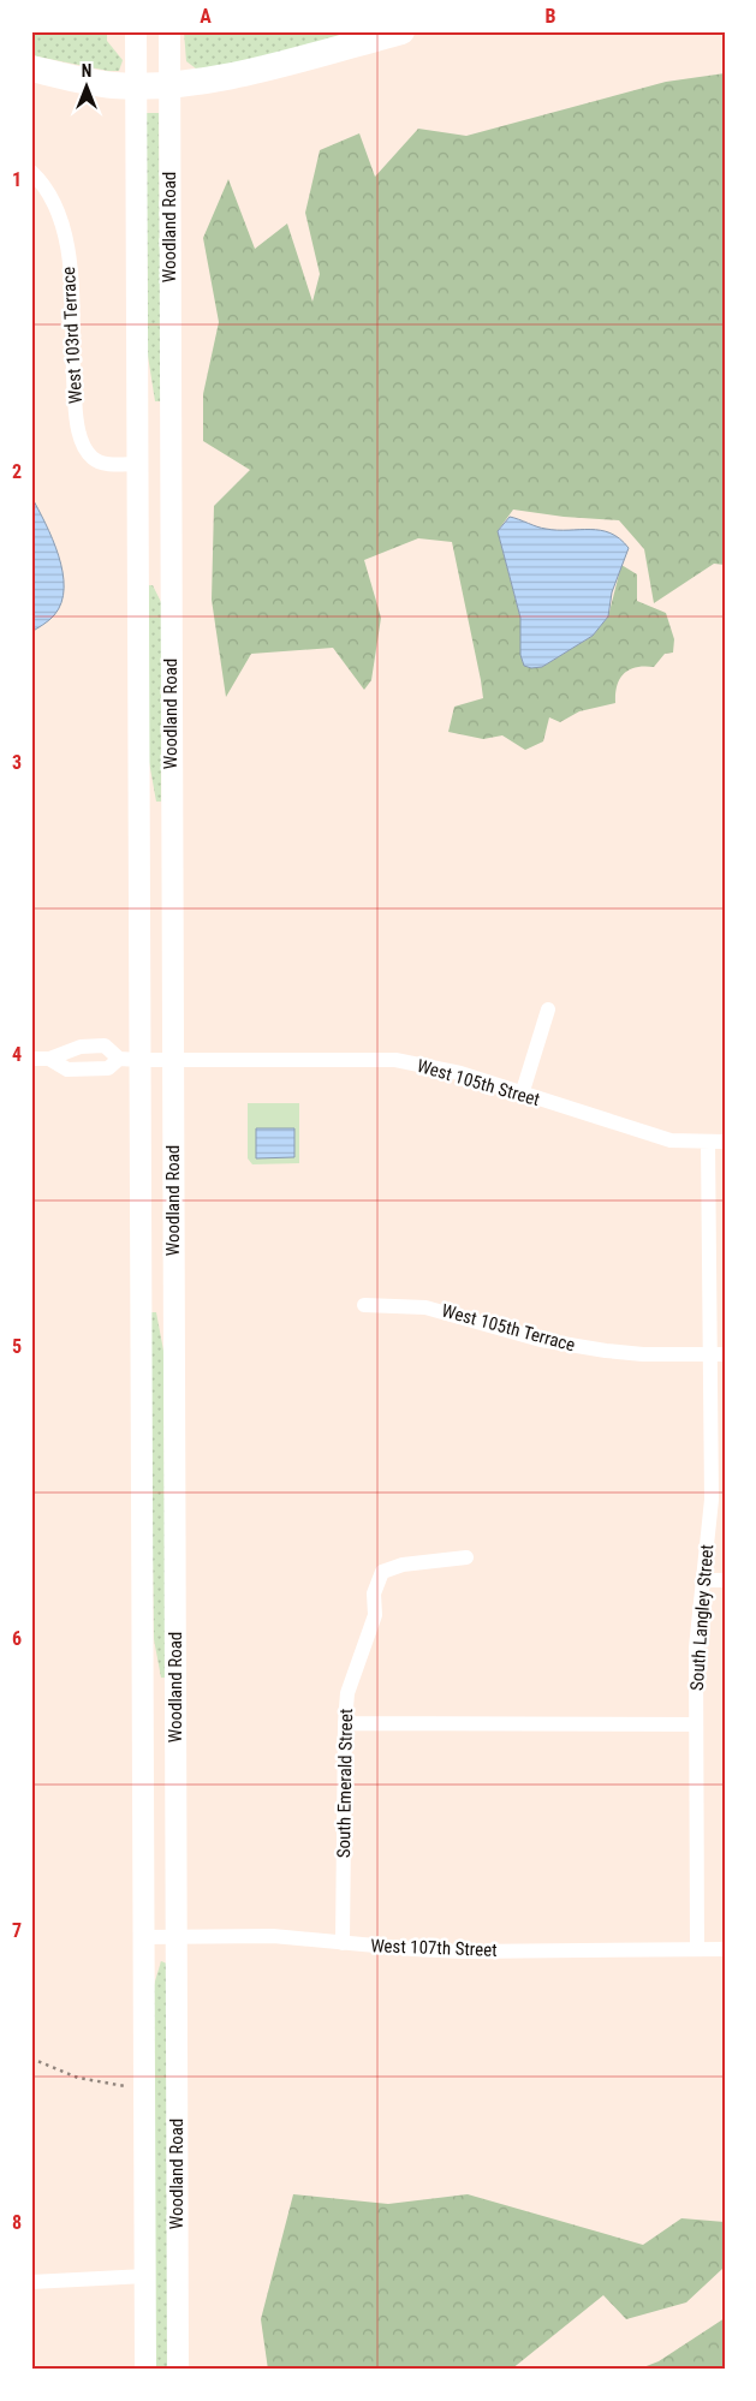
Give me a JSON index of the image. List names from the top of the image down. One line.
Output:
{"streets":{"main road":["Woodland Road"],"street":["West 103rd Terrace","West 105th Street","West 105th Terrace","South Langley Street","South Emerald Street","West 107th Street"]},"crossings":[["Woodland Road","West 103rd Terrace"],["Woodland Road","West 105th Street"],["Woodland Road","West 107th Street"],["West 105th Street","South Langley Street"],["West 105th Terrace","South Langley Street"],["South Langley Street","West 107th Street"],["South Emerald Street","West 107th Street"]],"north":"top","grid":{"columns":["A","B"],"rows":["1","2","3","4","5","6","7","8"]}}
